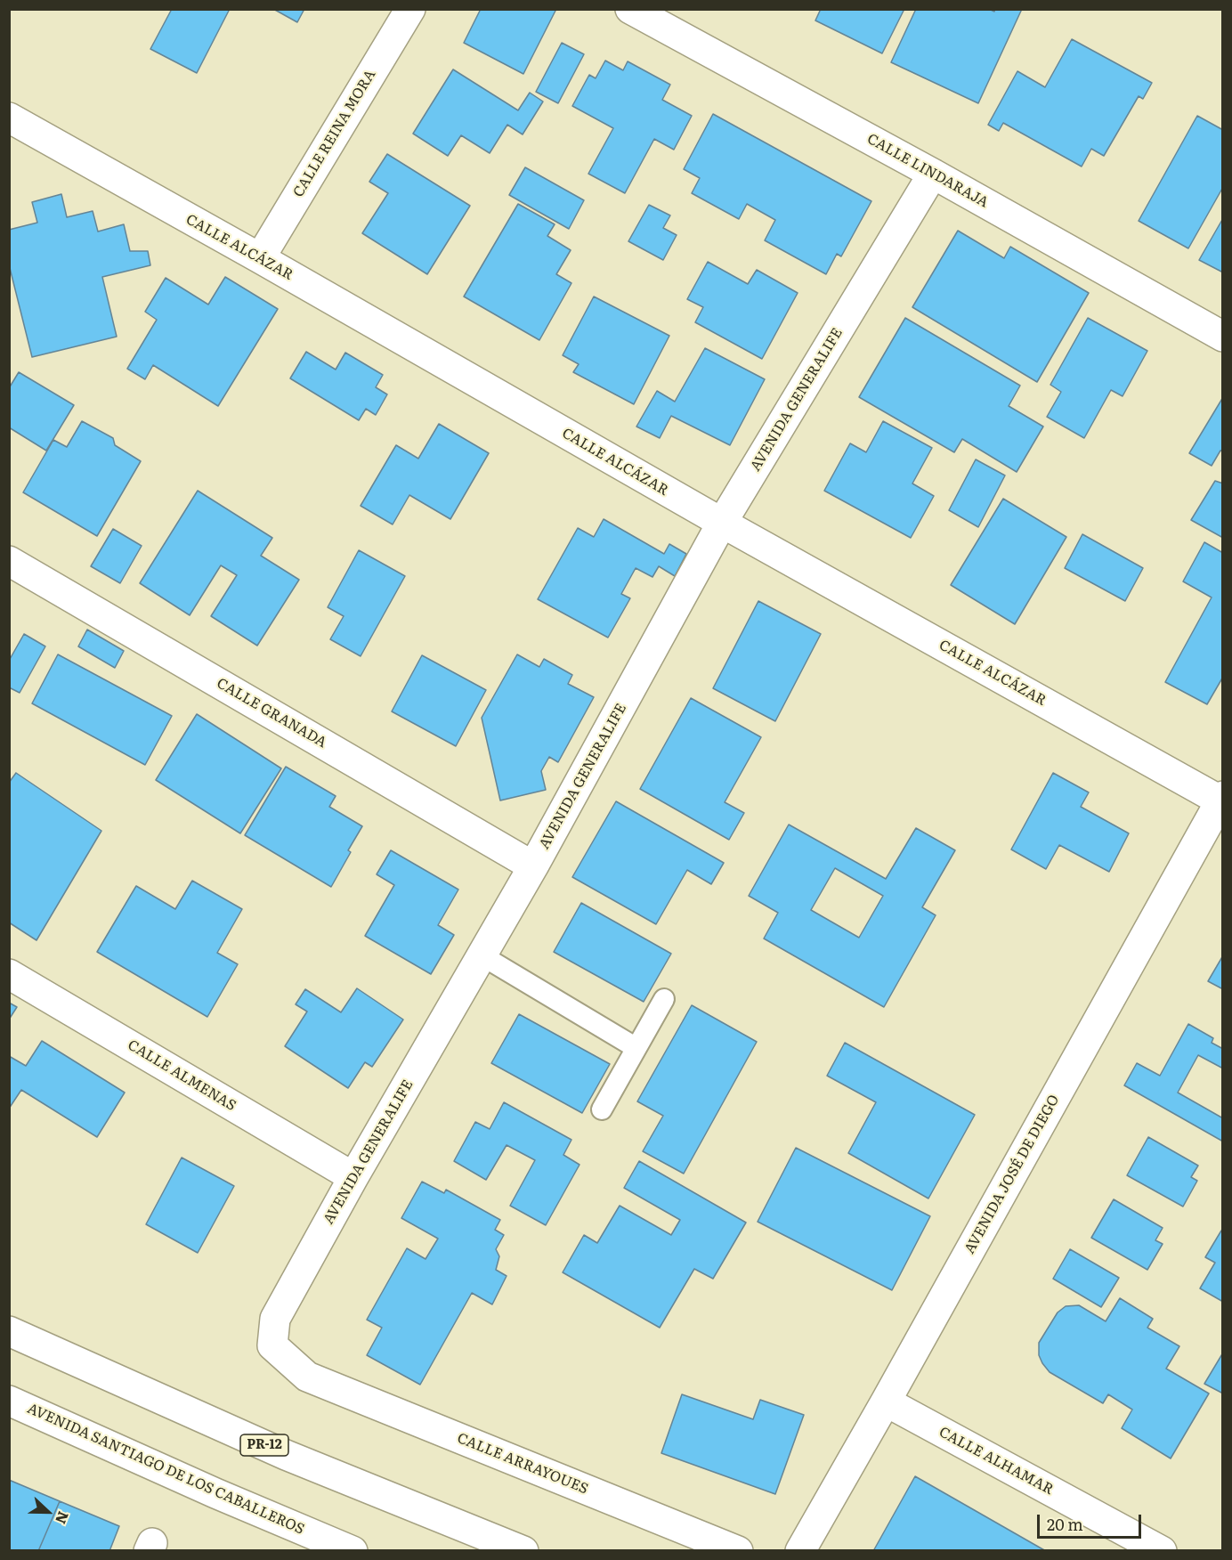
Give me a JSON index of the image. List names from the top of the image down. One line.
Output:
{"streets":{"main road":["CALLE REINA MORA","CALLE LINDARAJA","CALLE ALCÁZAR","AVENIDA GENERALIFE","CALLE GRANADA","CALLE ALMENAS","AVENIDA JOSÉ DE DIEGO","PR-12","CALLE ALHAMAR","CALLE ARRAYOUES","AVENIDA SANTIAGO DE LOS CABALLEROS"]},"crossings":[["CALLE REINA MORA","CALLE ALCÁZAR"],["CALLE LINDARAJA","AVENIDA GENERALIFE"],["CALLE ALCÁZAR","AVENIDA GENERALIFE"],["CALLE ALCÁZAR","AVENIDA JOSÉ DE DIEGO"],["AVENIDA GENERALIFE","CALLE GRANADA"],["AVENIDA GENERALIFE","CALLE ALMENAS"],["AVENIDA GENERALIFE","CALLE ARRAYOUES"],["AVENIDA JOSÉ DE DIEGO","CALLE ALHAMAR"]],"scale_bar":"20 m","north":"right"}
